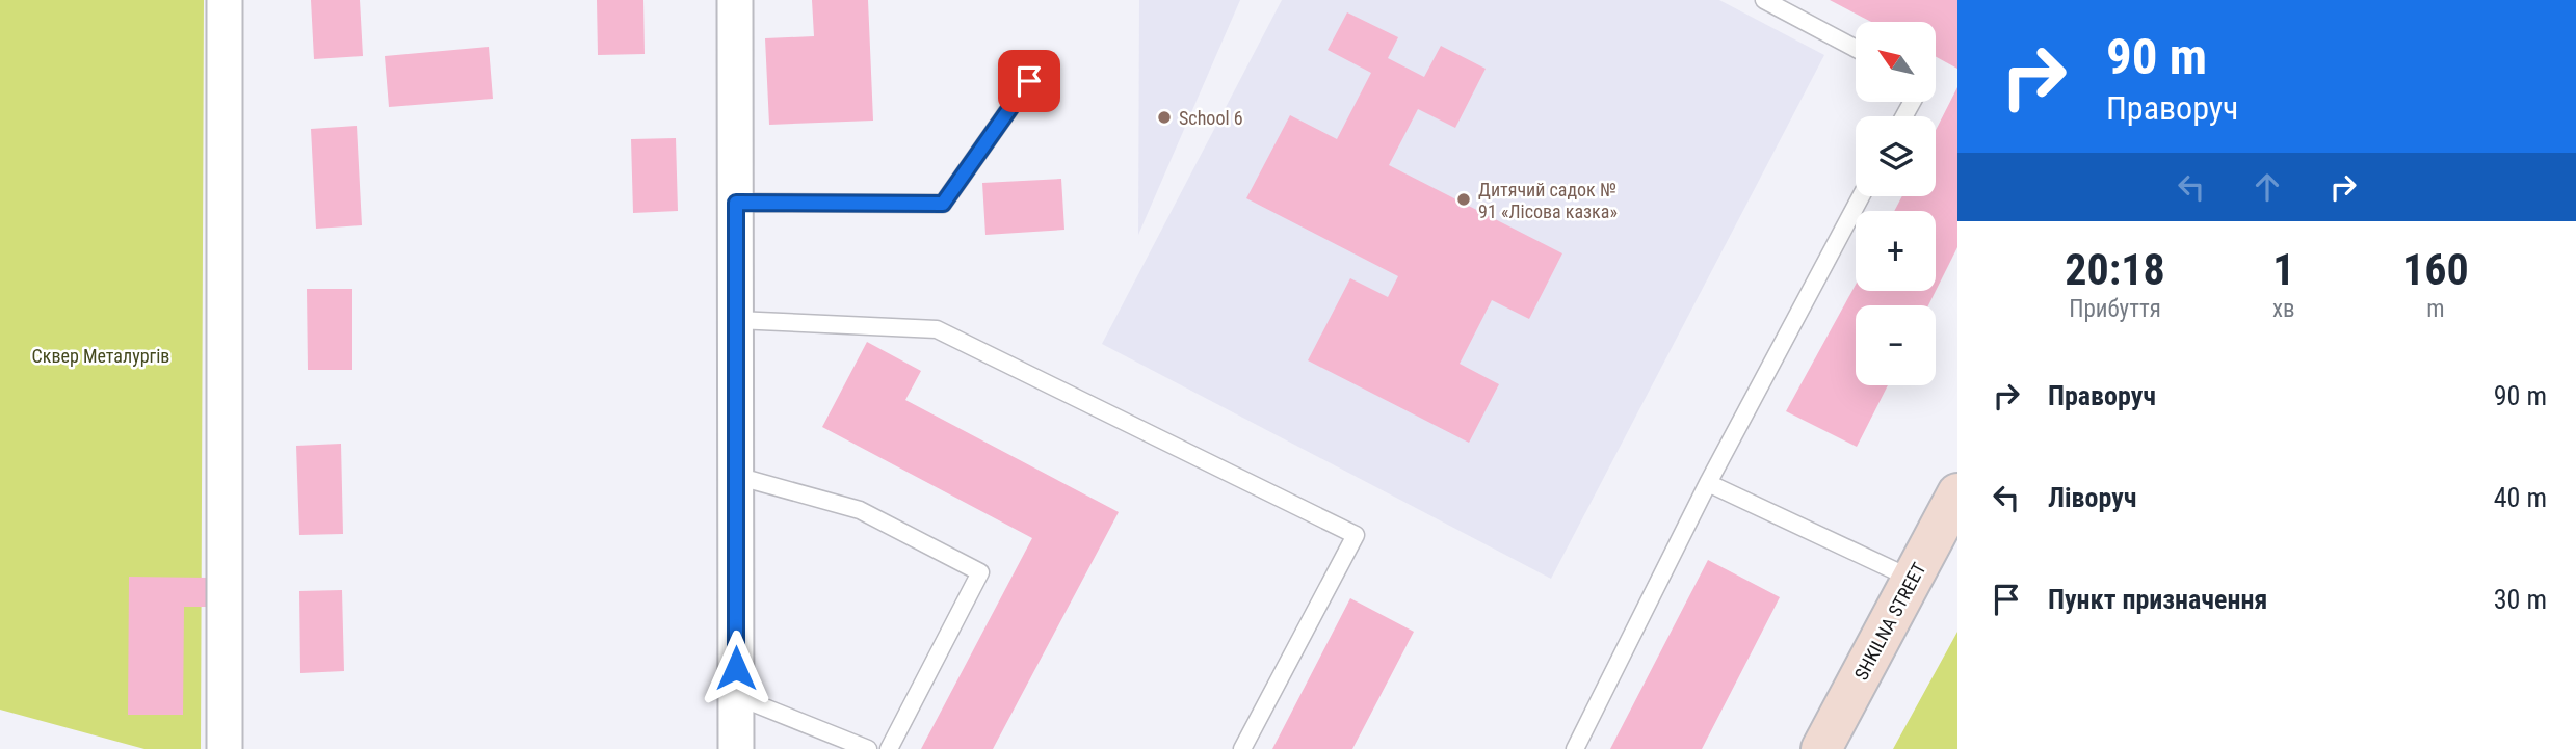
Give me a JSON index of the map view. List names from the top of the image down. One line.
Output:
{"streets":{"main road":["SHKILNA STREET"]},"parks":["Сквер Металургів"],"places":["School 6","Дитячий садок № 91 «Лісова казка»"],"north":"top left","page":{"turn":["90 m","Праворуч"],"map_buttons":["+","−"],"eta":["20:18","Прибуття","1","хв","160","m"],"list":[{"name":"Праворуч","value":"90 m"},{"name":"Ліворуч","value":"40 m"},{"name":"Пункт призначення","value":"30 m"}]}}
